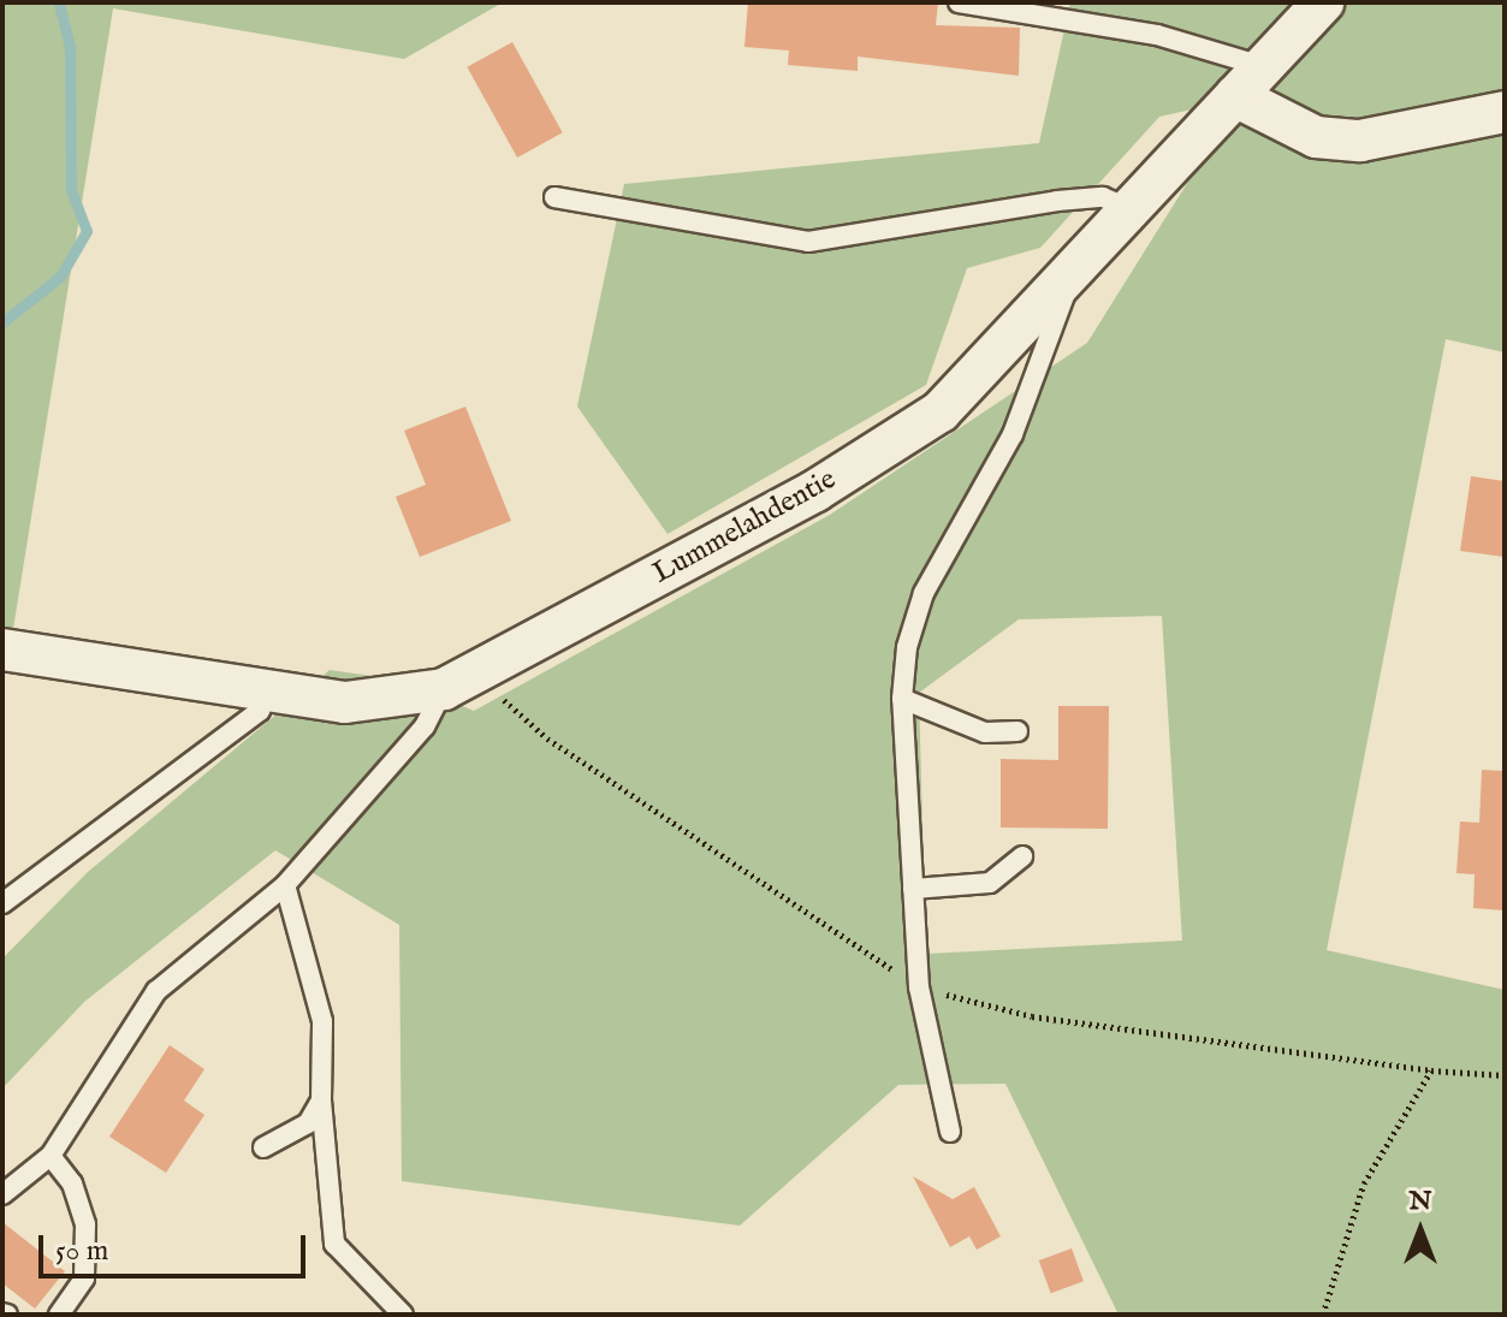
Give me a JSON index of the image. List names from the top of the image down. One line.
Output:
{"streets":{"street":["Lummelahdentie"]},"scale_bar":"50 m","north":"top"}
